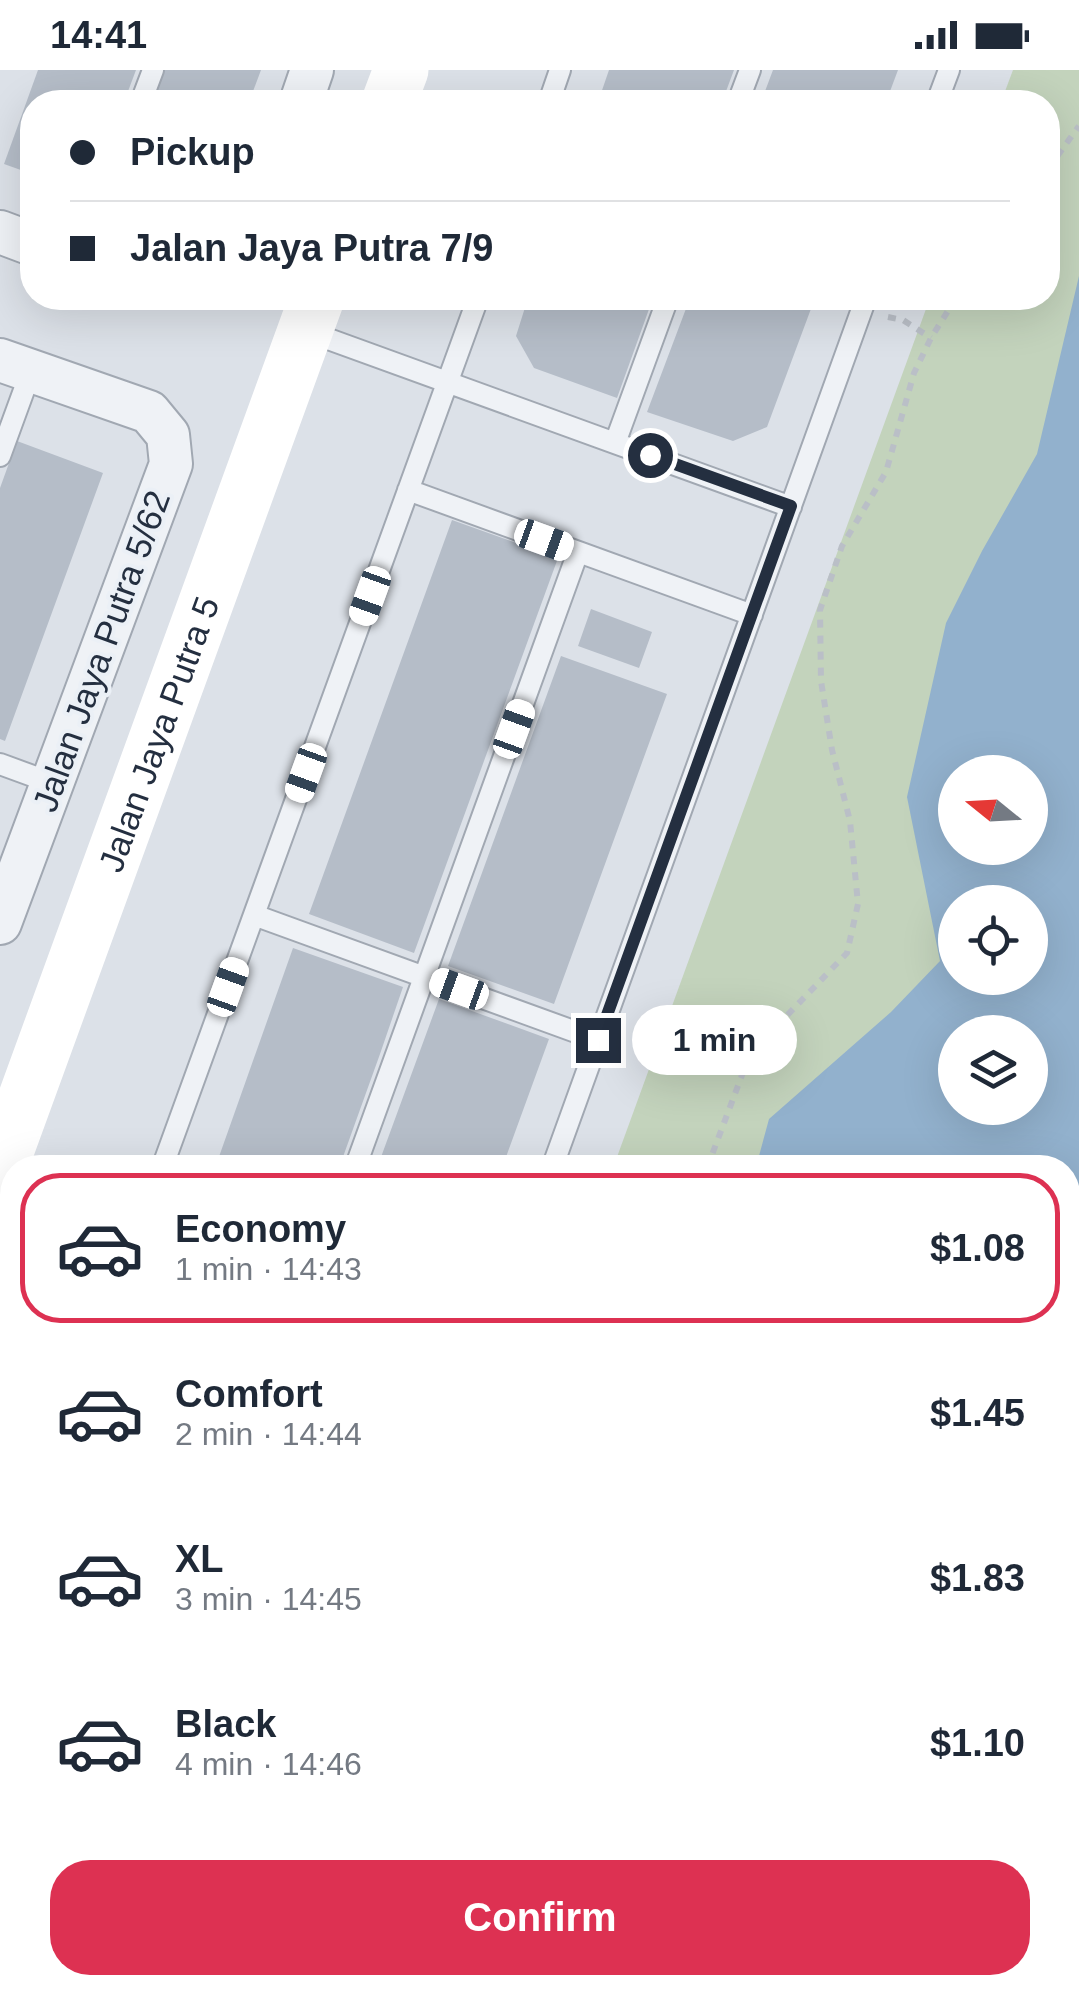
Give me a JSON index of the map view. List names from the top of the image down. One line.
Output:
{"streets":{"street":["Jalan Jaya Putra 5/62","Jalan Jaya Putra 5"]},"north":"left","page":{"status":"14:41","banner":["Pickup","Jalan Jaya Putra 7/9"],"bubble":"1 min","list":[{"name":"Economy","note":"1 min · 14:43","value":"$1.08"},{"name":"Comfort","note":"2 min · 14:44","value":"$1.45"},{"name":"XL","note":"3 min · 14:45","value":"$1.83"},{"name":"Black","note":"4 min · 14:46","value":"$1.10"}],"buttons":"Confirm"}}
